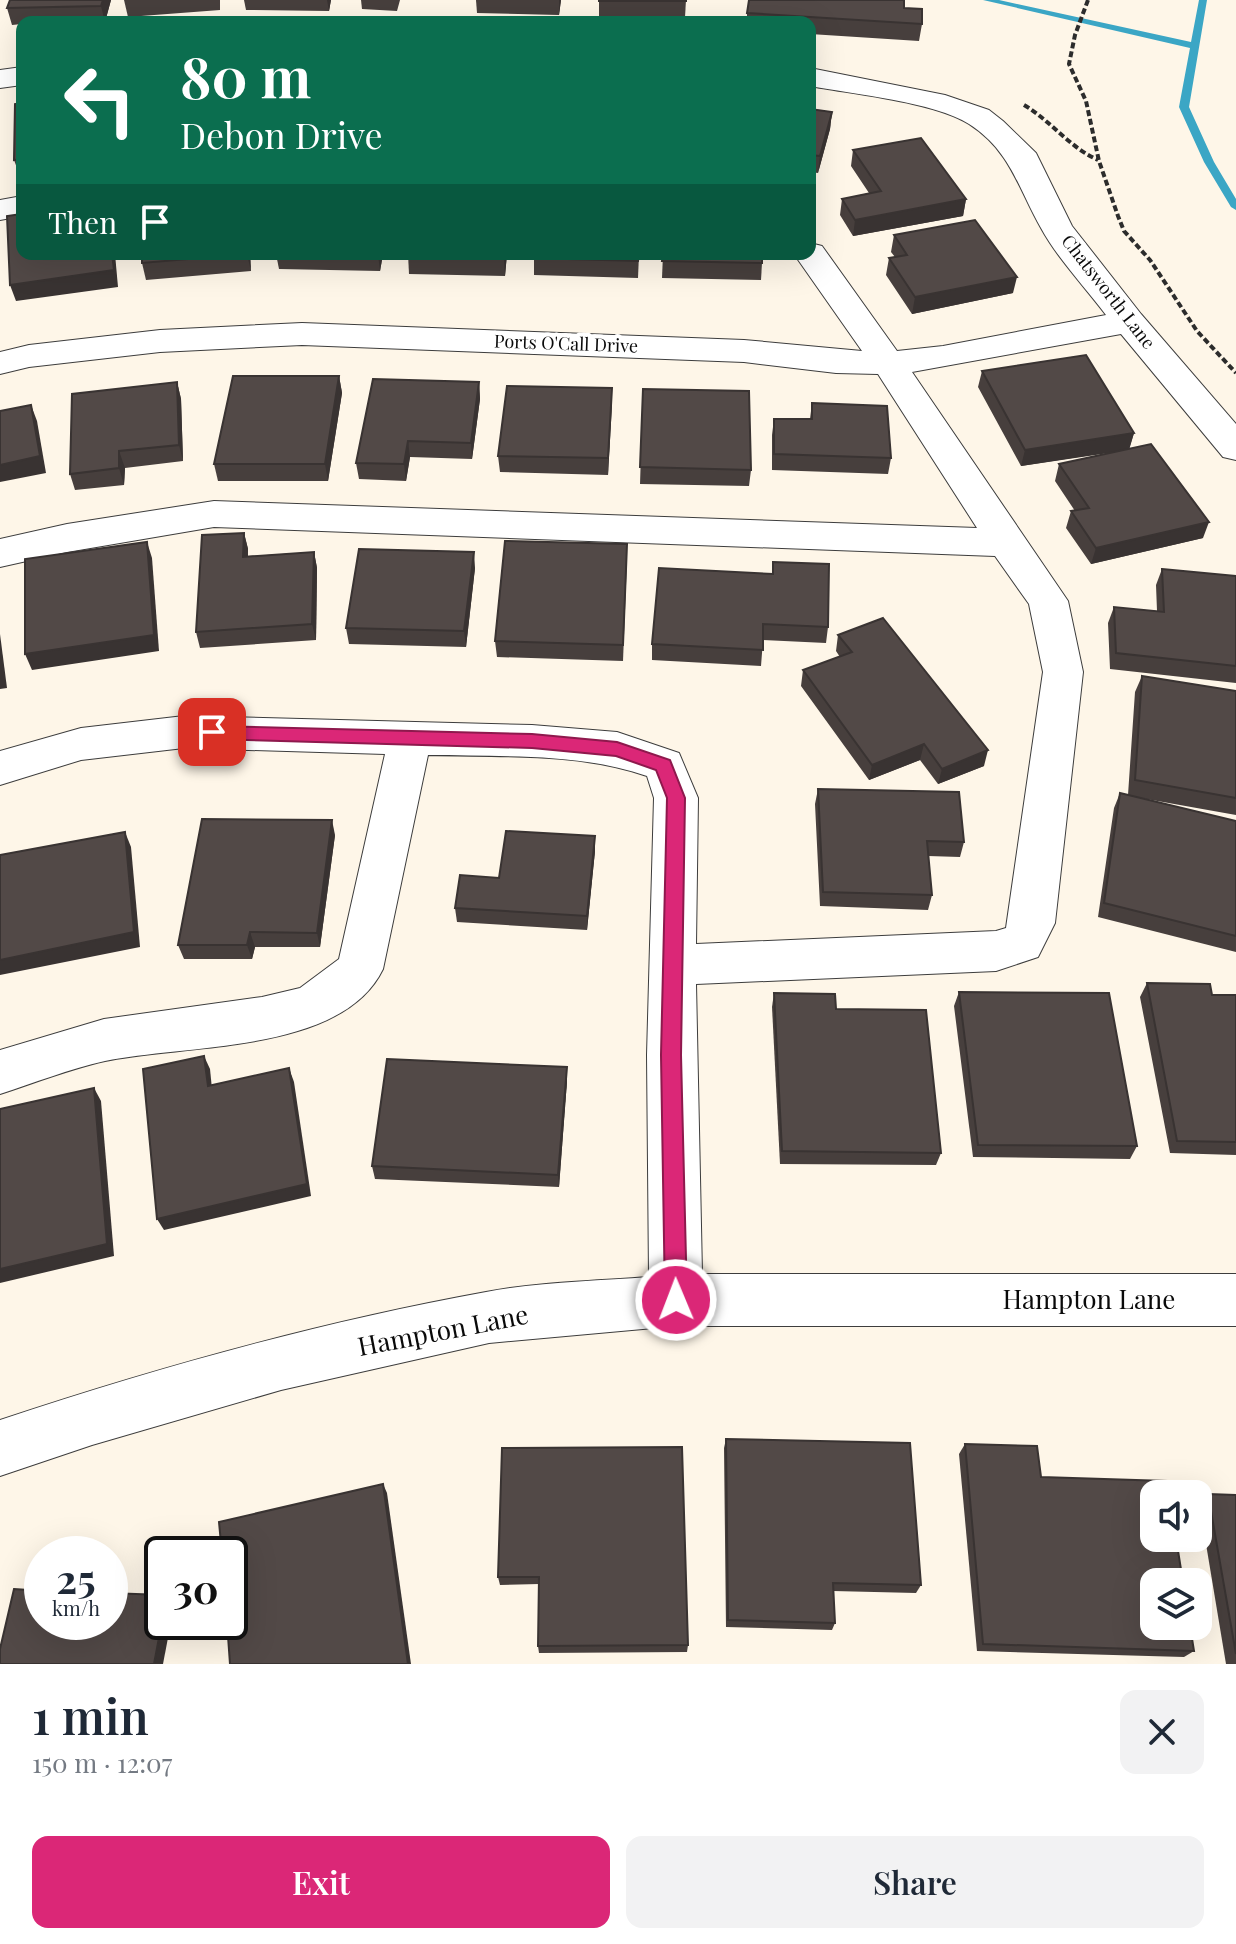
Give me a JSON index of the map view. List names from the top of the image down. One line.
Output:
{"streets":{"street":["Chatsworth Lane","Ports O'Call Drive","Hampton Lane"]},"crossings":[["Chatsworth Lane","Ports O'Call Drive"]],"page":{"turn":["80 m","Debon Drive"],"then":"Then","speed":"25 km/h","limit":"30","heading":["1 min","150 m · 12:07"],"buttons":["Exit","Share"]}}
